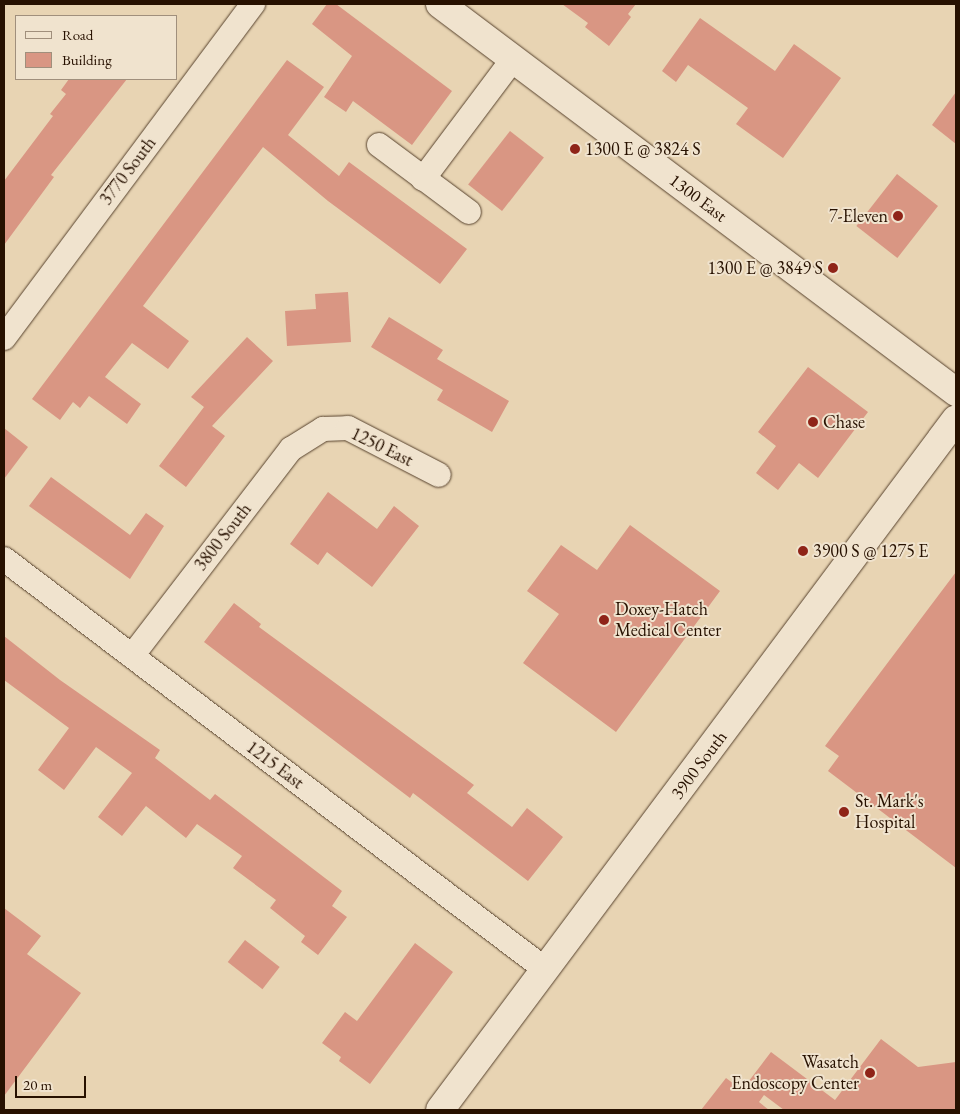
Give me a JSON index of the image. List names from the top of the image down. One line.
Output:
{"streets":{"main road":["1300 East","3900 South"],"street":["3770 South","1250 East","3800 South","1215 East"]},"crossings":[["1250 East","3800 South"],["3800 South","1215 East"],["1215 East","3900 South"]],"places":["1300 E @ 3824 S","7-Eleven","1300 E @ 3849 S","Chase","3900 S @ 1275 E","Doxey-Hatch Medical Center","St. Mark's Hospital","Wasatch Endoscopy Center"],"legend":["Road","Building"],"scale_bar":"20 m"}
